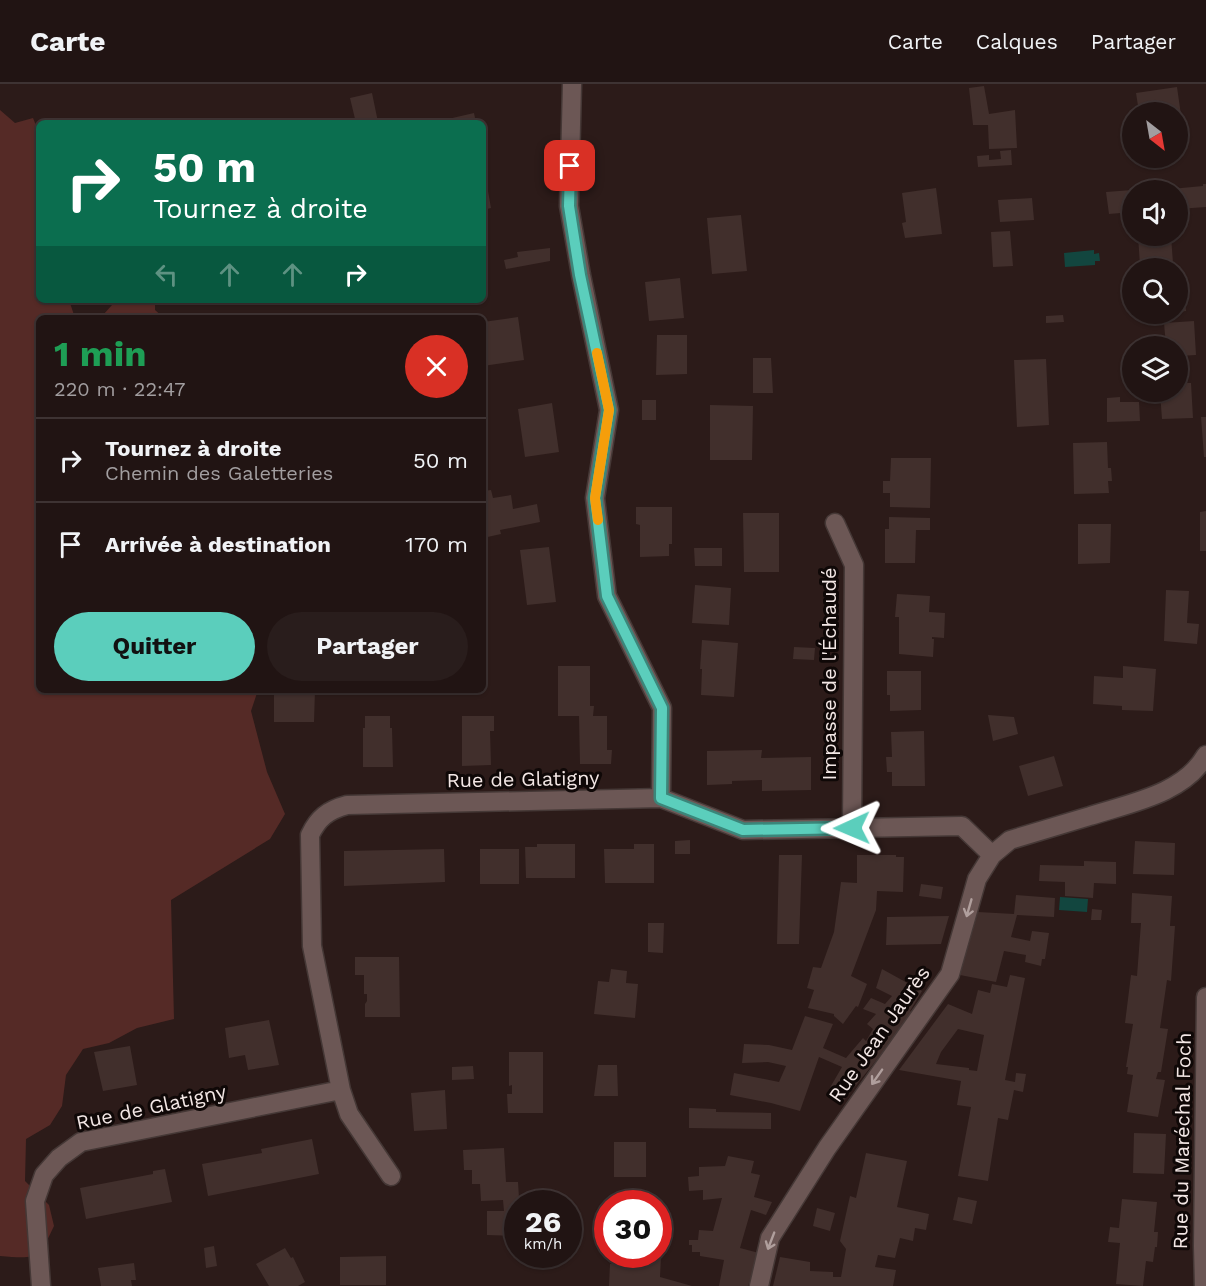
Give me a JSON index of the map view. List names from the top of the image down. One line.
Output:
{"streets":{"street":["Impasse de l'Échaudé","Rue de Glatigny","Rue Jean Jaurès","Rue du Maréchal Foch"]},"crossings":[["Impasse de l'Échaudé","Rue de Glatigny"],["Rue de Glatigny","Rue Jean Jaurès"]],"one_way":["Rue Jean Jaurès"],"north":"bottom right","page":{"header":"Carte","nav":["Carte","Calques","Partager"],"turn":["50 m","Tournez à droite"],"heading":["1 min","220 m · 22:47"],"list":[{"name":"Tournez à droite","note":"Chemin des Galetteries","value":"50 m"},{"name":"Arrivée à destination","value":"170 m"}],"buttons":["Quitter","Partager"],"speed":"26 km/h","limit":"30"}}
